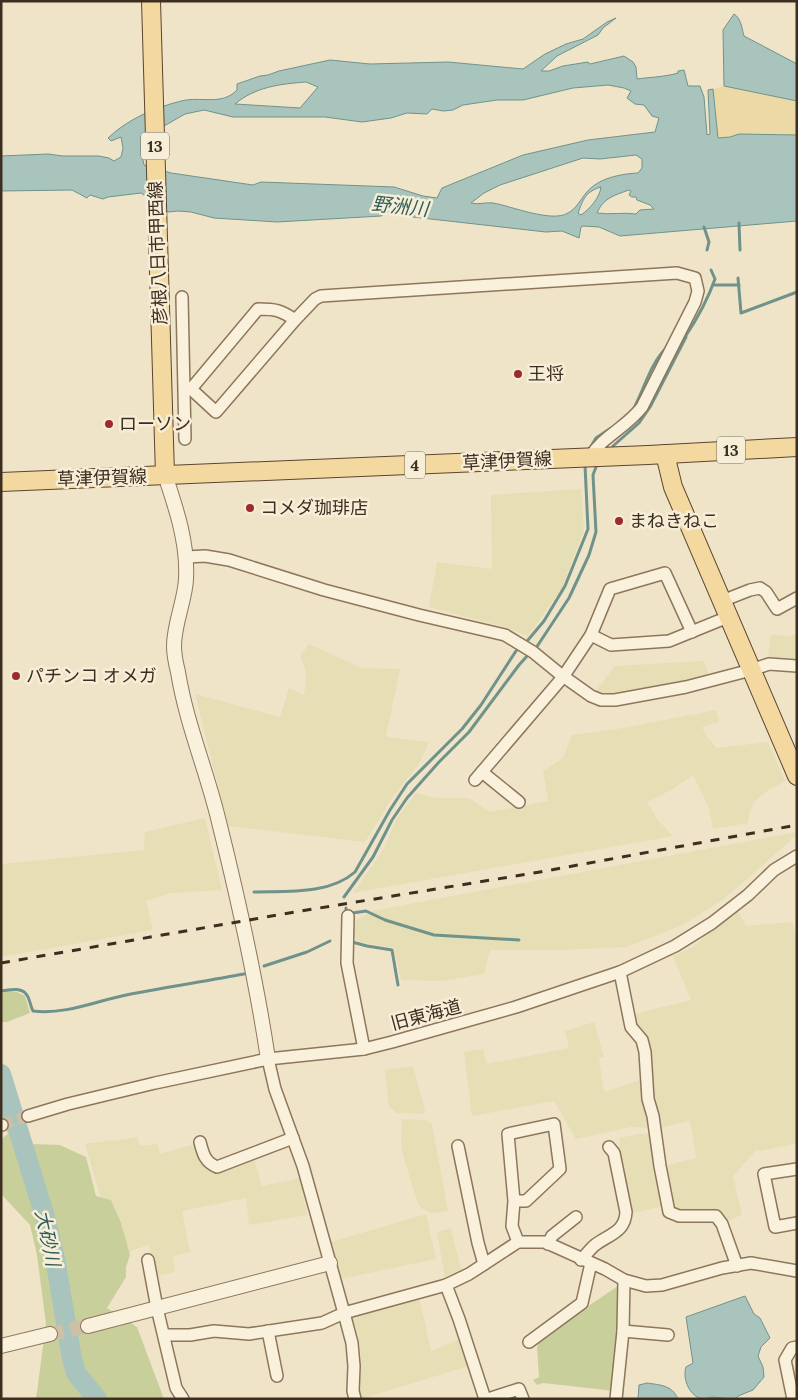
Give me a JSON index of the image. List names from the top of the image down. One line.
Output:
{"streets":{"main road":["13","彦根八日市甲西線","草津伊賀線","4"],"street":["旧東海道"]},"crossings":[["13","草津伊賀線"],["彦根八日市甲西線","草津伊賀線"]],"water":["野洲川","大砂川"],"places":["王将","ローソン","コメダ珈琲店","まねきねこ","パチンコ オメガ"]}
